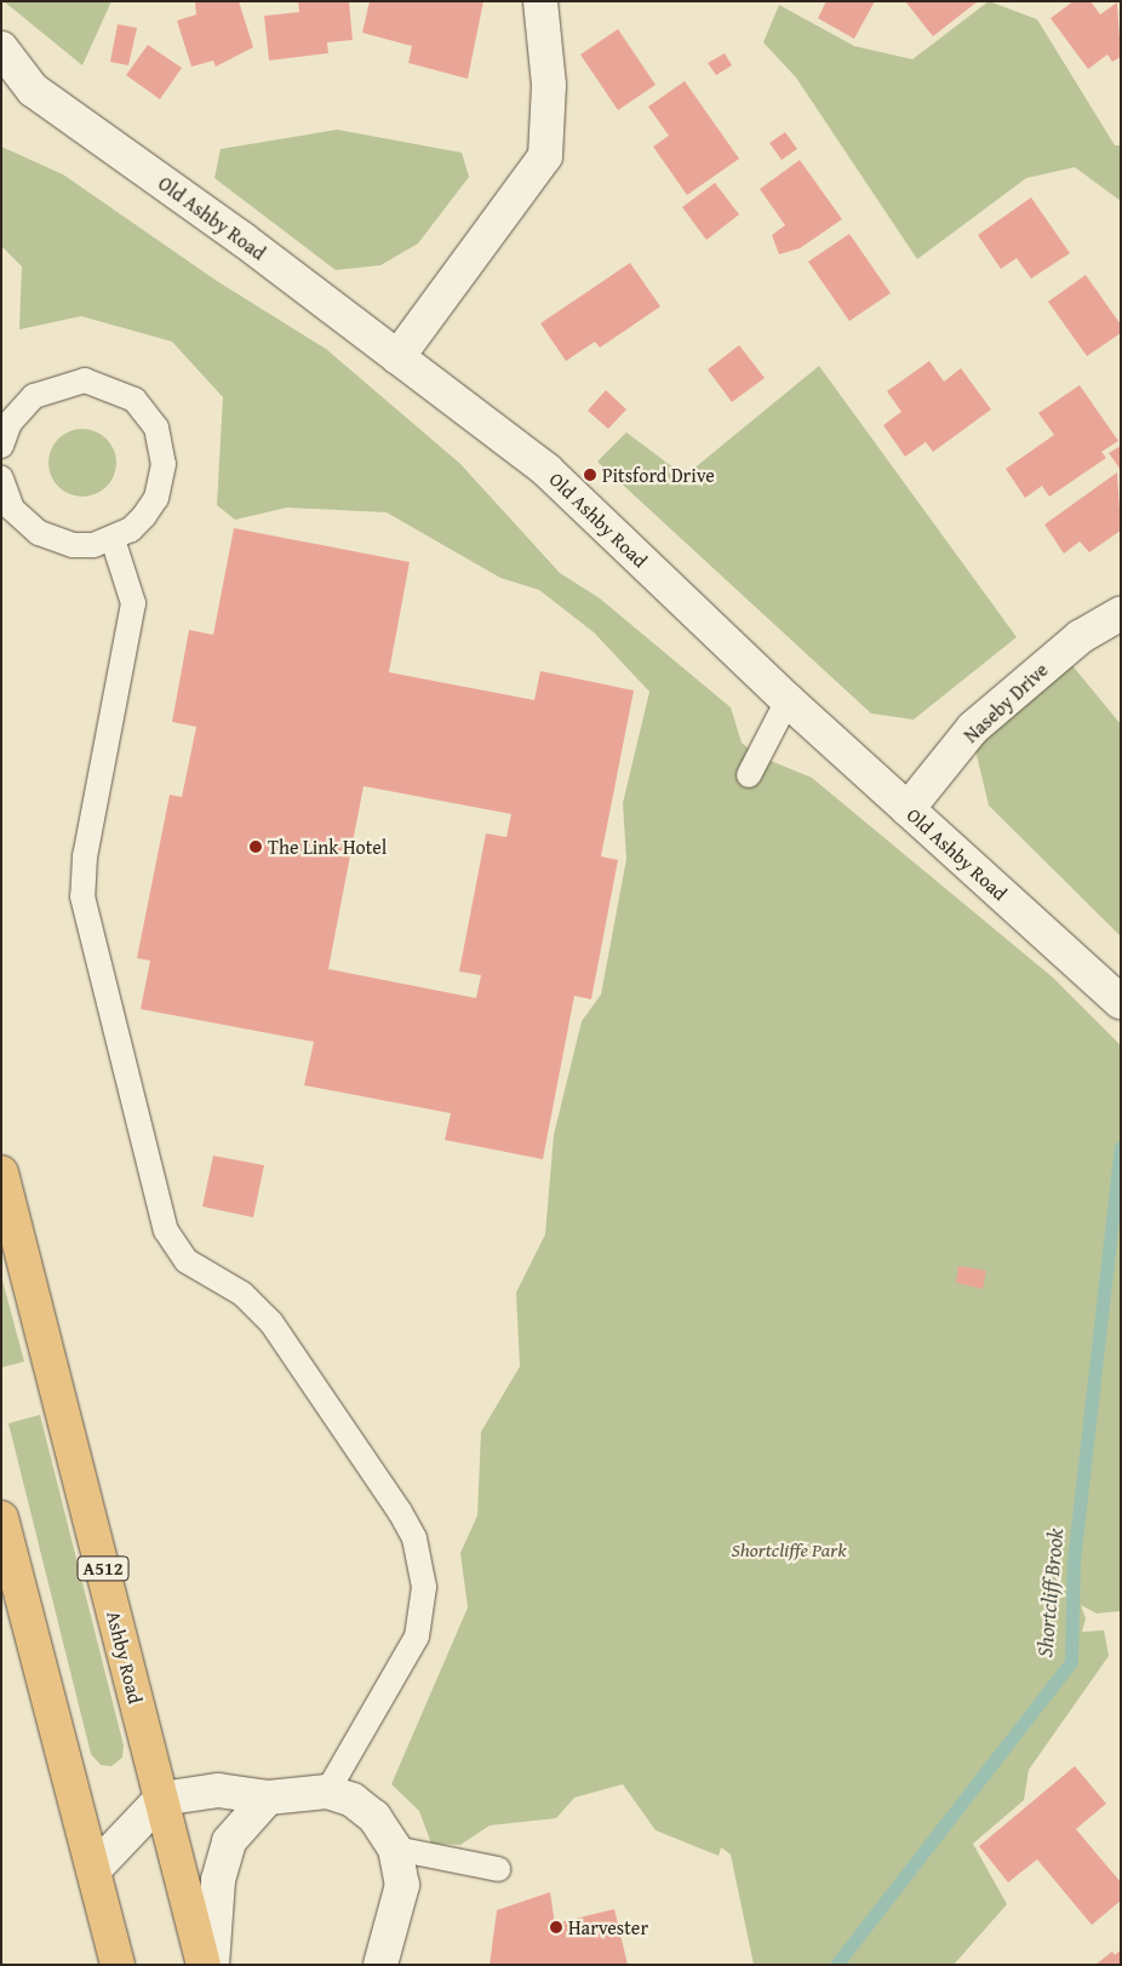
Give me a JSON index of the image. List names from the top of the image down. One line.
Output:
{"streets":{"main road":["A512","Ashby Road"],"street":["Old Ashby Road","Naseby Drive"]},"crossings":[["Old Ashby Road","Naseby Drive"]],"water":["Shortcliff Brook"],"parks":["Shortcliffe Park"],"places":["Pitsford Drive","The Link Hotel","Harvester"]}
